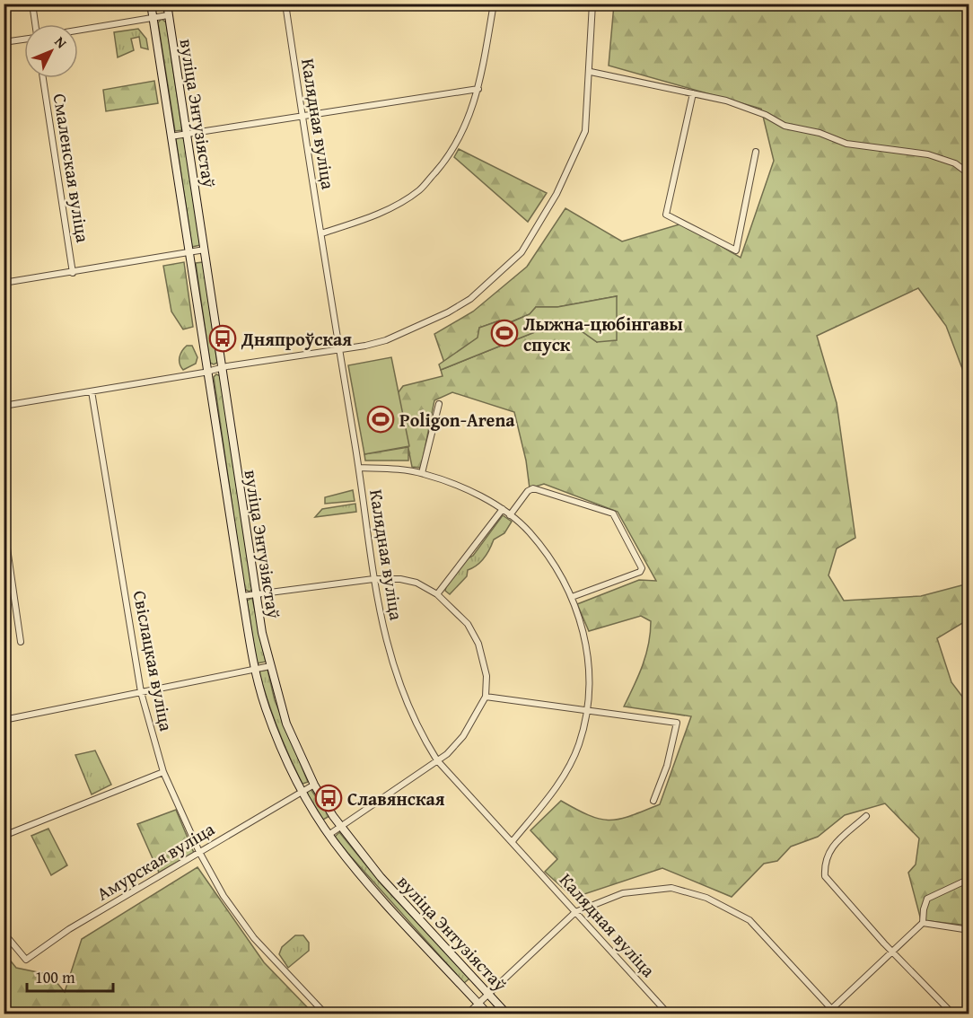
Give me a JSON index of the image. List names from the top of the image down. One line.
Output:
{"streets":{"street":["вуліца Энтузіястаў","Калядная вуліца","Смаленская вуліца","Свіслацкая вуліца","Амурская вуліца"]},"crossings":[["вуліца Энтузіястаў","Амурская вуліца"],["Свіслацкая вуліца","Амурская вуліца"]],"places":{"sports":["Лыжна-цюбінгавы спуск","Poligon-Arena"],"bus stop":["Дняпроўская","Славянская"]},"scale_bar":"100 m","north":"top right"}
